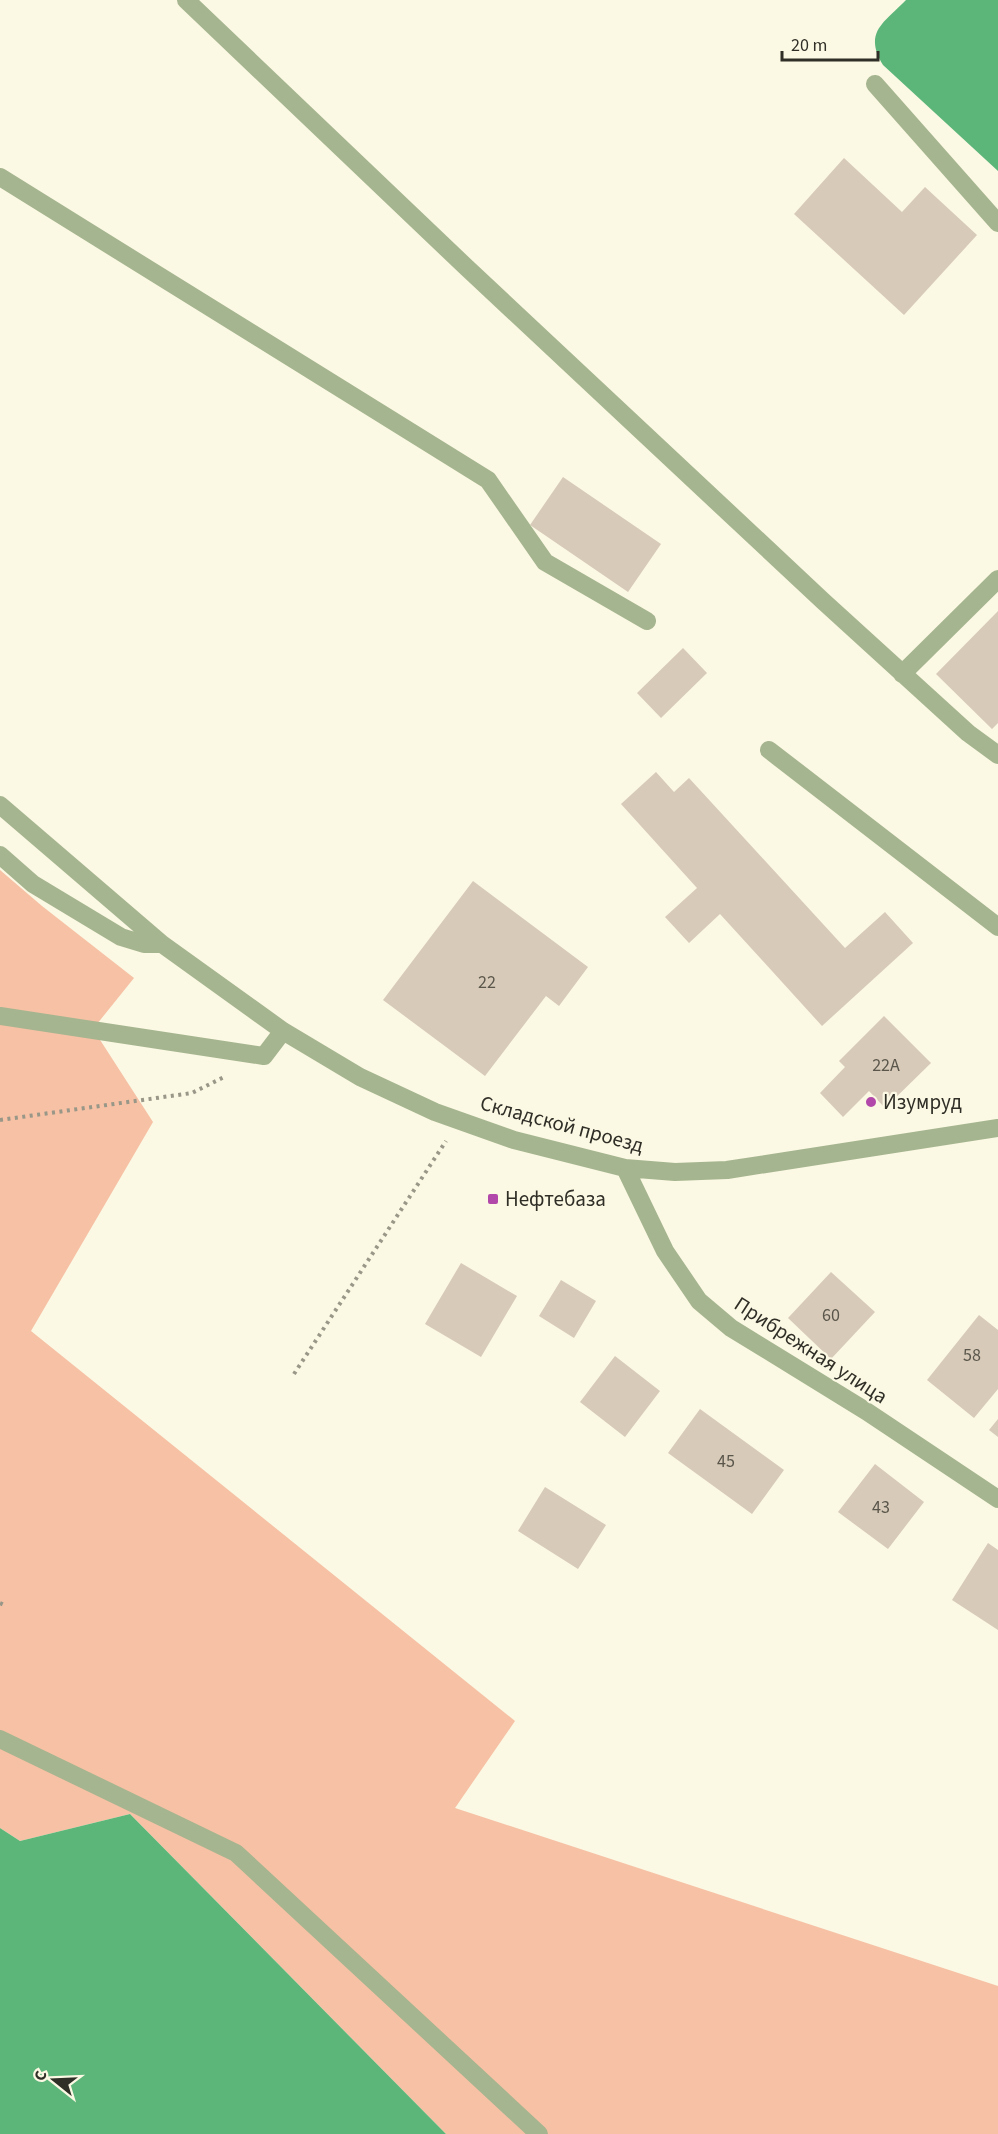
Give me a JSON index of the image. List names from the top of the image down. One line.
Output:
{"streets":{"street":["Складской проезд","Прибрежная улица"]},"crossings":[["Складской проезд","Прибрежная улица"]],"places":{"other":["Изумруд"],"transit":["Нефтебаза"]},"house_numbers":["22","22А","60","58","45","43"],"scale_bar":"20 m","north":"left"}
